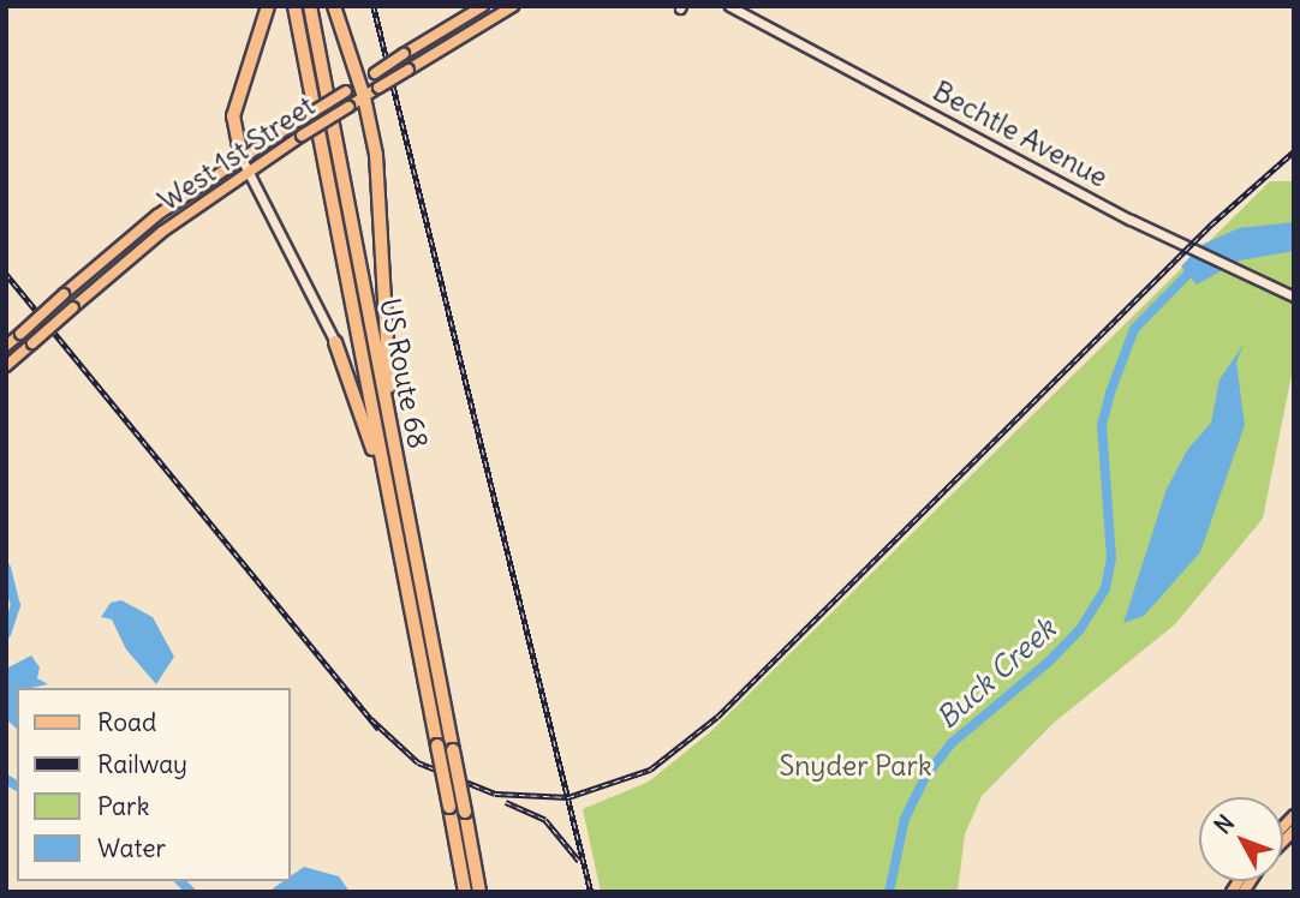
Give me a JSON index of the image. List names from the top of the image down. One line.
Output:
{"streets":{"highway":["US Route 68"],"main road":["Bechtle Avenue","West 1st Street"]},"water":["Buck Creek"],"parks":["Snyder Park"],"legend":["Road","Railway","Park","Water"],"north":"top left"}
